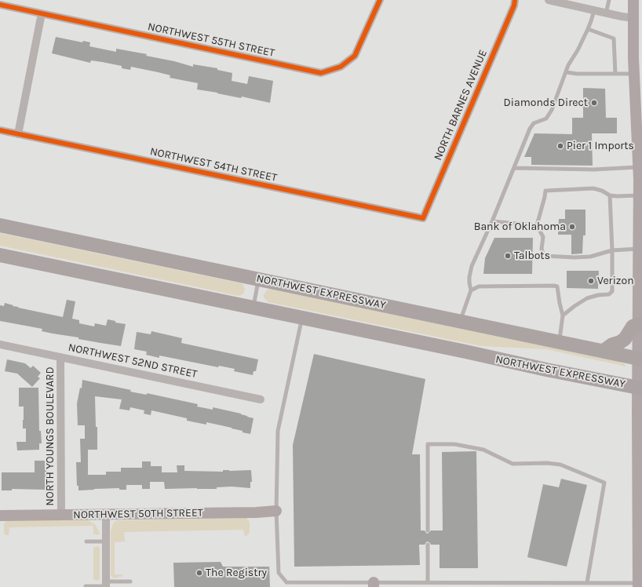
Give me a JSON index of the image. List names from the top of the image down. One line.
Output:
{"streets":{"highway":["NORTHWEST EXPRESSWAY"],"main road":["NORTHWEST 50TH STREET"],"street":["NORTHWEST 55TH STREET","NORTH BARNES AVENUE","NORTHWEST 54TH STREET","NORTHWEST 52ND STREET","NORTH YOUNGS BOULEVARD"]},"crossings":[["NORTH BARNES AVENUE","NORTHWEST 54TH STREET"],["NORTHWEST 52ND STREET","NORTH YOUNGS BOULEVARD"],["NORTH YOUNGS BOULEVARD","NORTHWEST 50TH STREET"]],"places":["Diamonds Direct","Pier 1 Imports","Bank of Oklahoma","Talbots","Verizon","The Registry"]}
